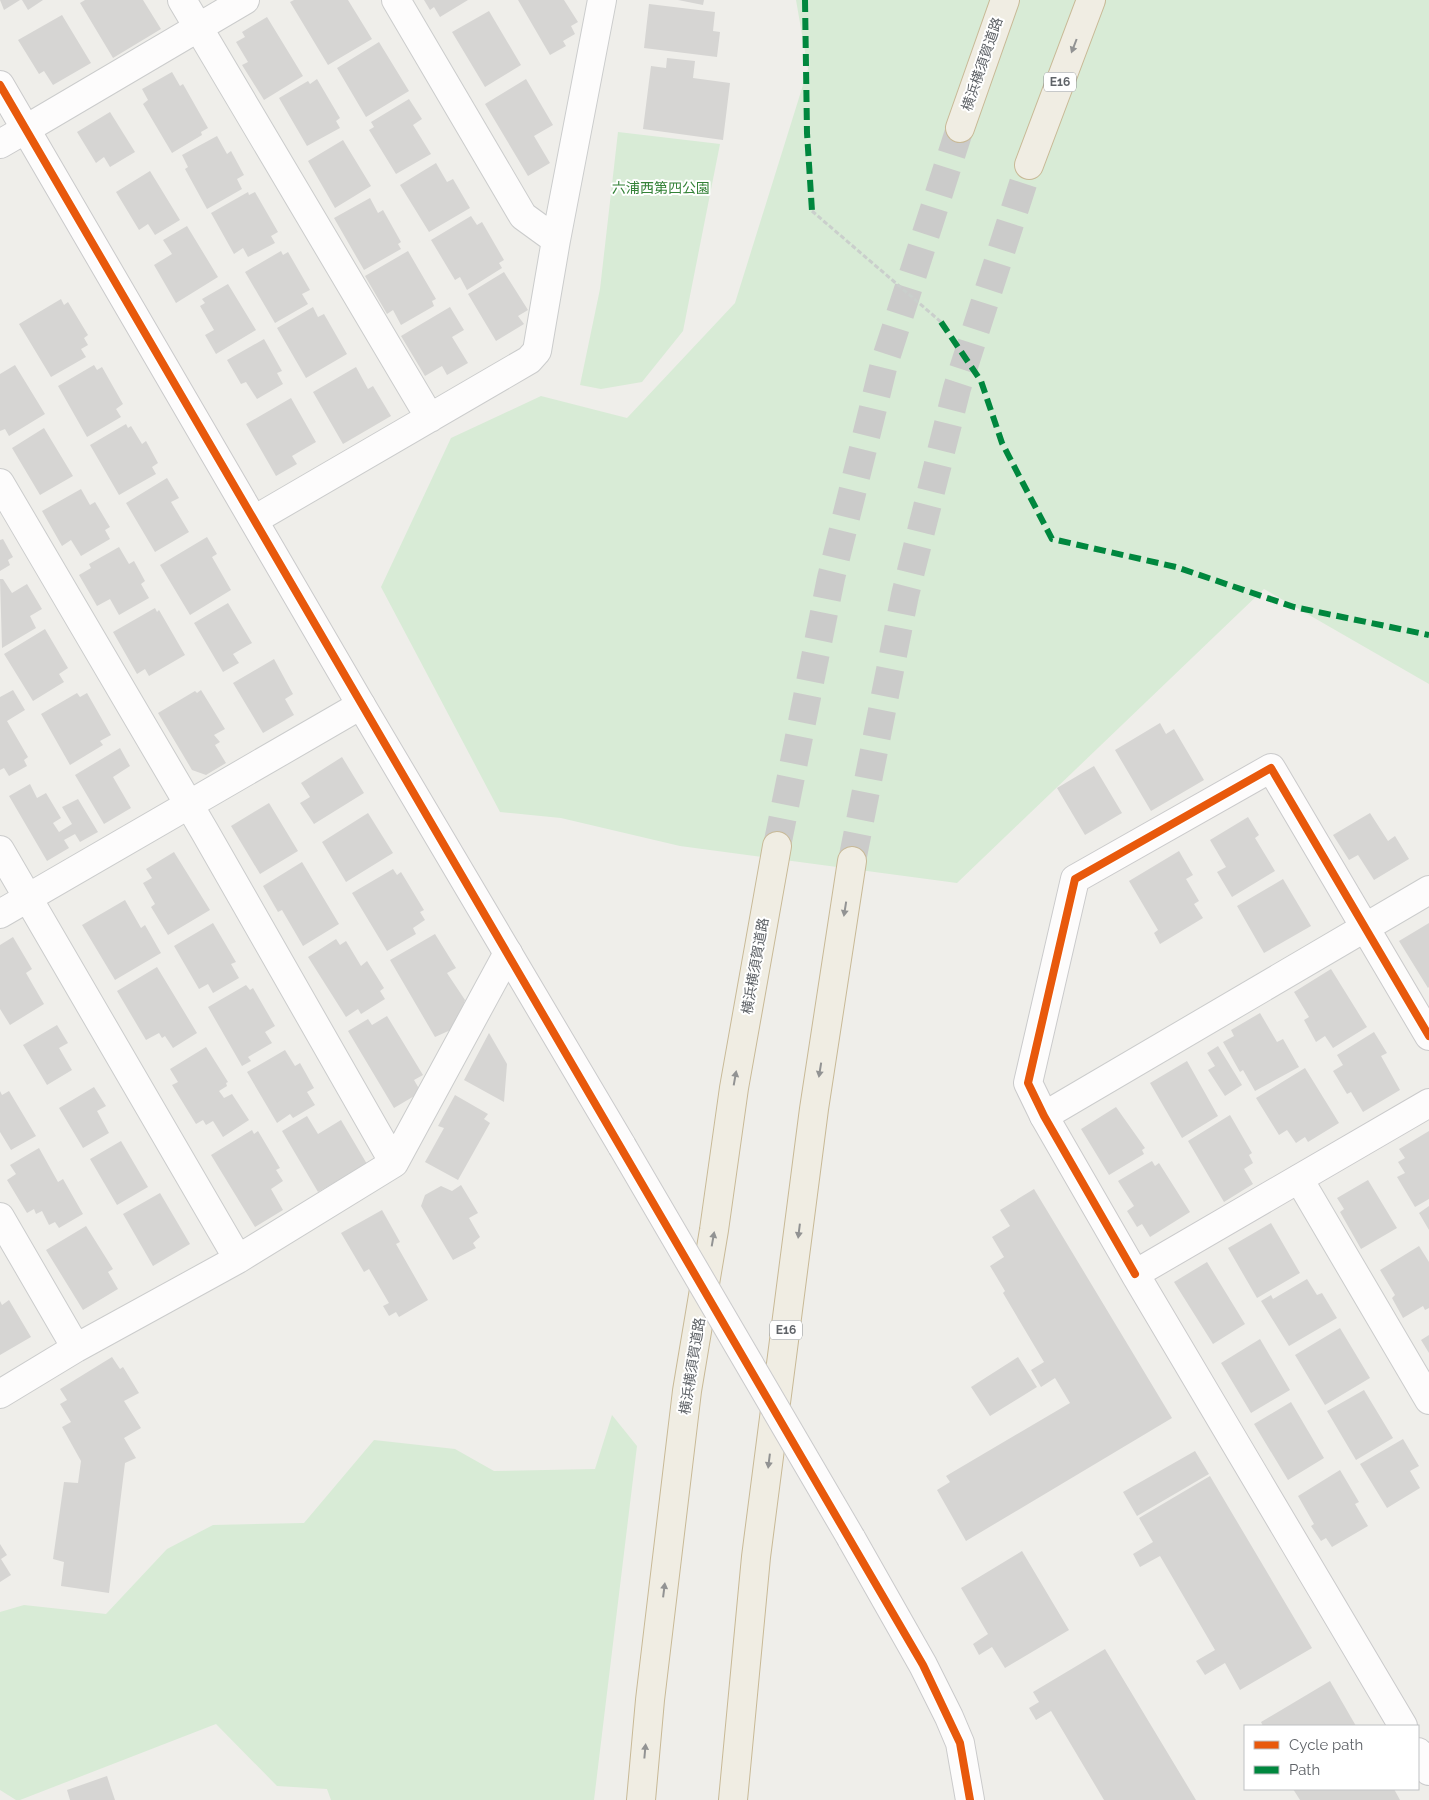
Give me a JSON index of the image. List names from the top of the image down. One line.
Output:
{"streets":{"highway":["横浜横須賀道路","E16"]},"parks":["六浦西第四公園"],"legend":["Cycle path","Path"]}
